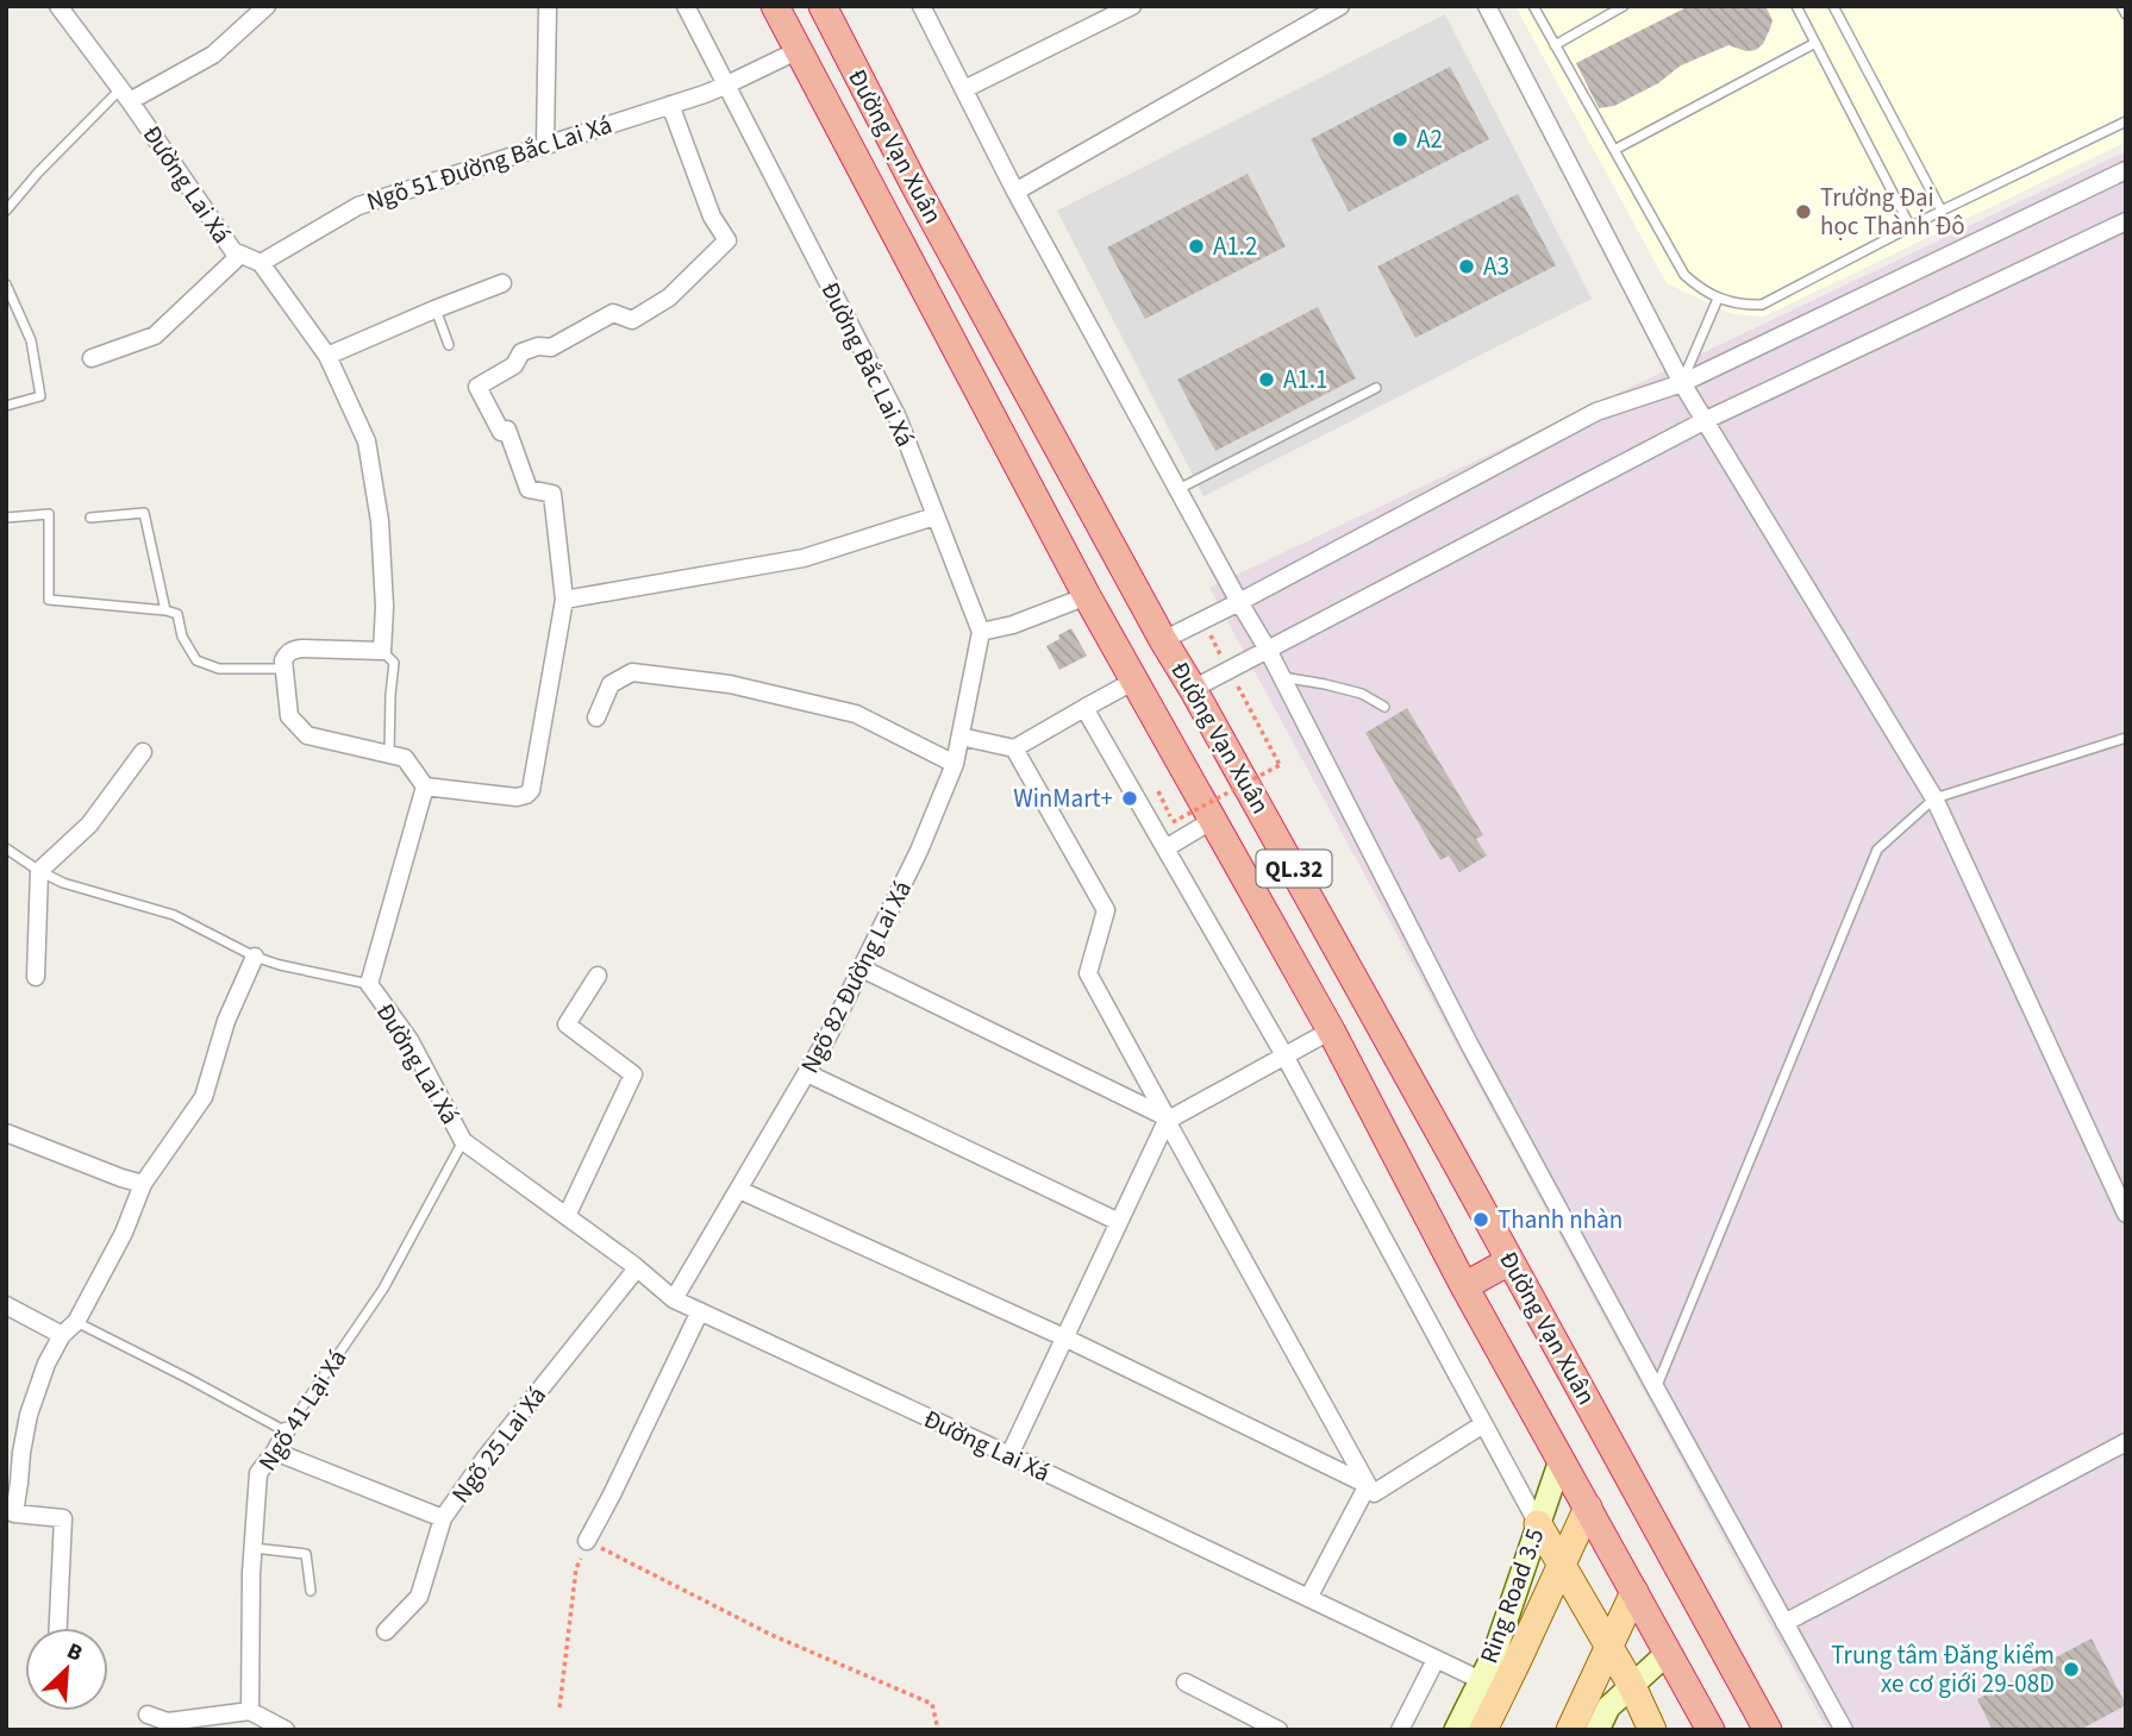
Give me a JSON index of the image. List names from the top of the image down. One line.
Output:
{"streets":{"highway":["Đường Vạn Xuân","QL.32"],"main road":["Ring Road 3.5"],"street":["Ngõ 51 Đường Bắc Lai Xá","Đường Lai Xá","Đường Bắc Lai Xá","Ngõ 82 Đường Lai Xá","Ngõ 41 Lại Xá","Ngõ 25 Lai Xá"]},"crossings":[["Đường Vạn Xuân","Ngõ 51 Đường Bắc Lai Xá"],["Đường Vạn Xuân","Ring Road 3.5"],["Ngõ 51 Đường Bắc Lai Xá","Đường Lai Xá"],["Ngõ 51 Đường Bắc Lai Xá","Đường Bắc Lai Xá"],["Đường Lai Xá","Ngõ 82 Đường Lai Xá"],["Đường Lai Xá","Ngõ 41 Lại Xá"],["Đường Lai Xá","Ngõ 25 Lai Xá"],["Đường Lai Xá","Ring Road 3.5"],["Đường Bắc Lai Xá","Ngõ 82 Đường Lai Xá"]],"places":["A2","Trường Đại học Thành Đô","A1.2","A3","A1.1","WinMart+","Thanh nhàn","Trung tâm Đăng kiểm xe cơ giới 29-08D"],"north":"top right"}
